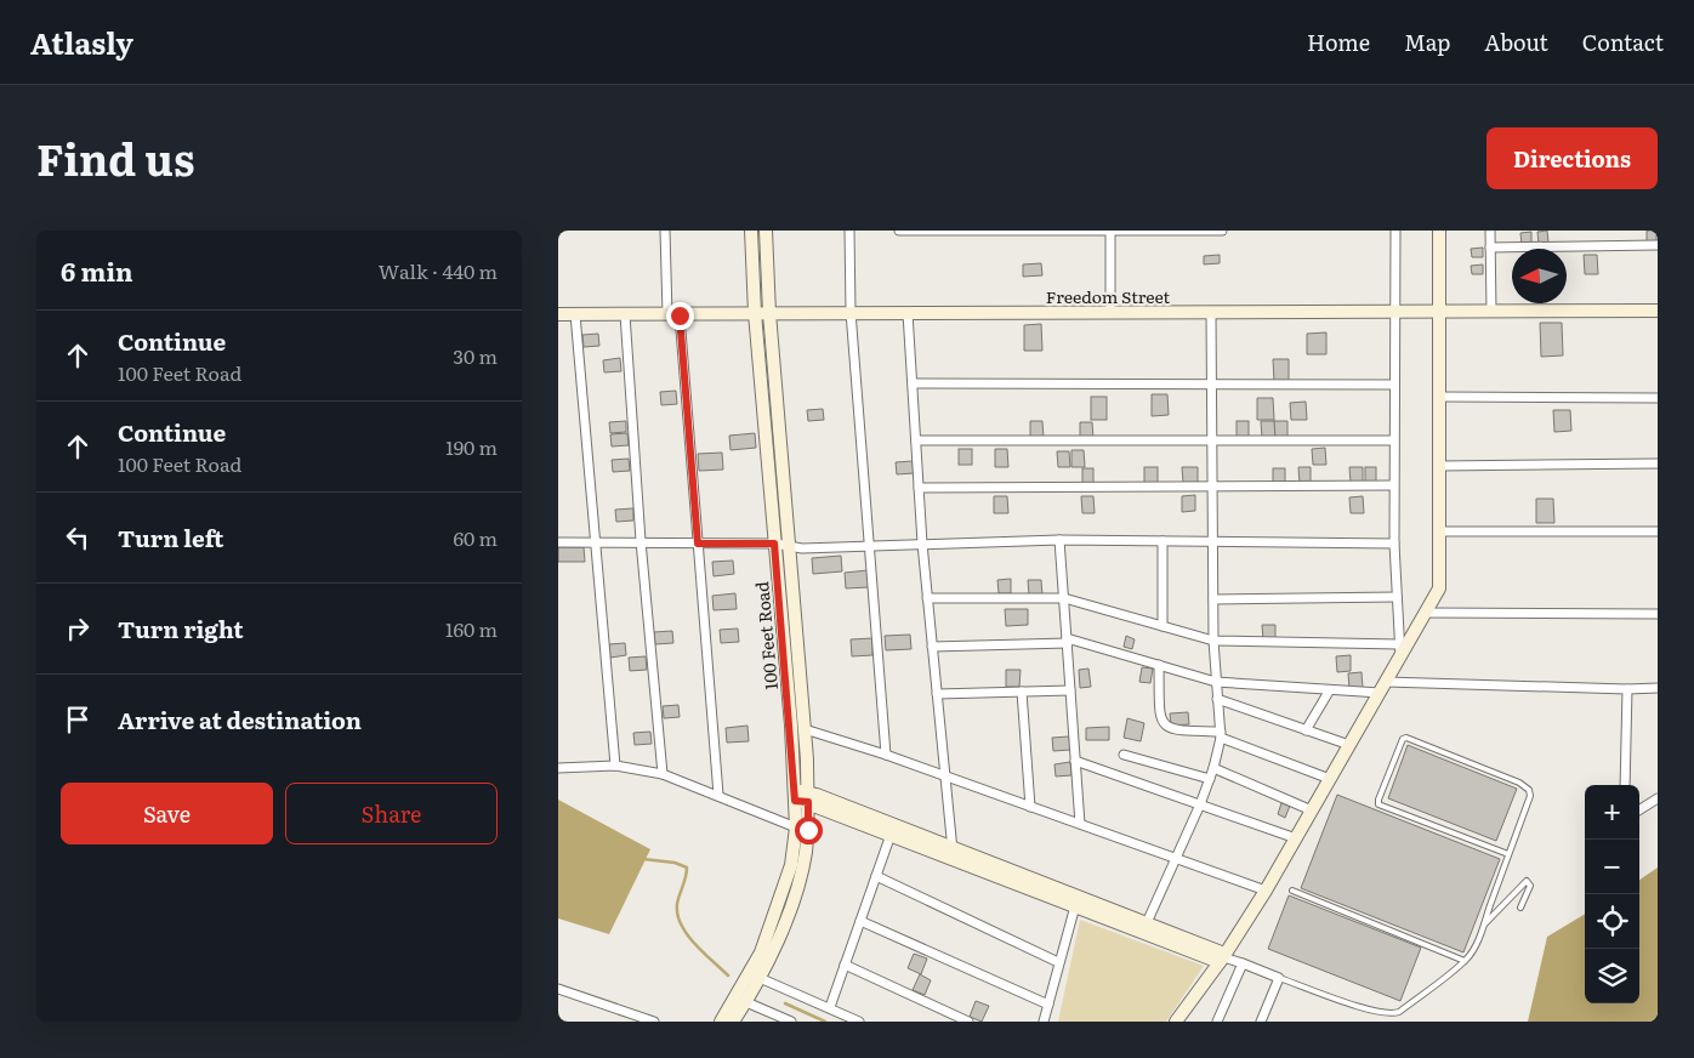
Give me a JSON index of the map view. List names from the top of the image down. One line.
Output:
{"streets":{"street":["Freedom Street","100 Feet Road"]},"crossings":[["Freedom Street","100 Feet Road"]],"north":"left","page":{"header":"Atlasly","nav":["Home","Map","About","Contact"],"title":"Find us","buttons":["Directions",["Save","Share"]],"heading":["6 min","Walk · 440 m"],"list":[["Continue","100 Feet Road","30 m"],["Continue","100 Feet Road","190 m"],["Turn left","60 m"],["Turn right","160 m"],"Arrive at destination"],"map_buttons":["+","−"]}}
